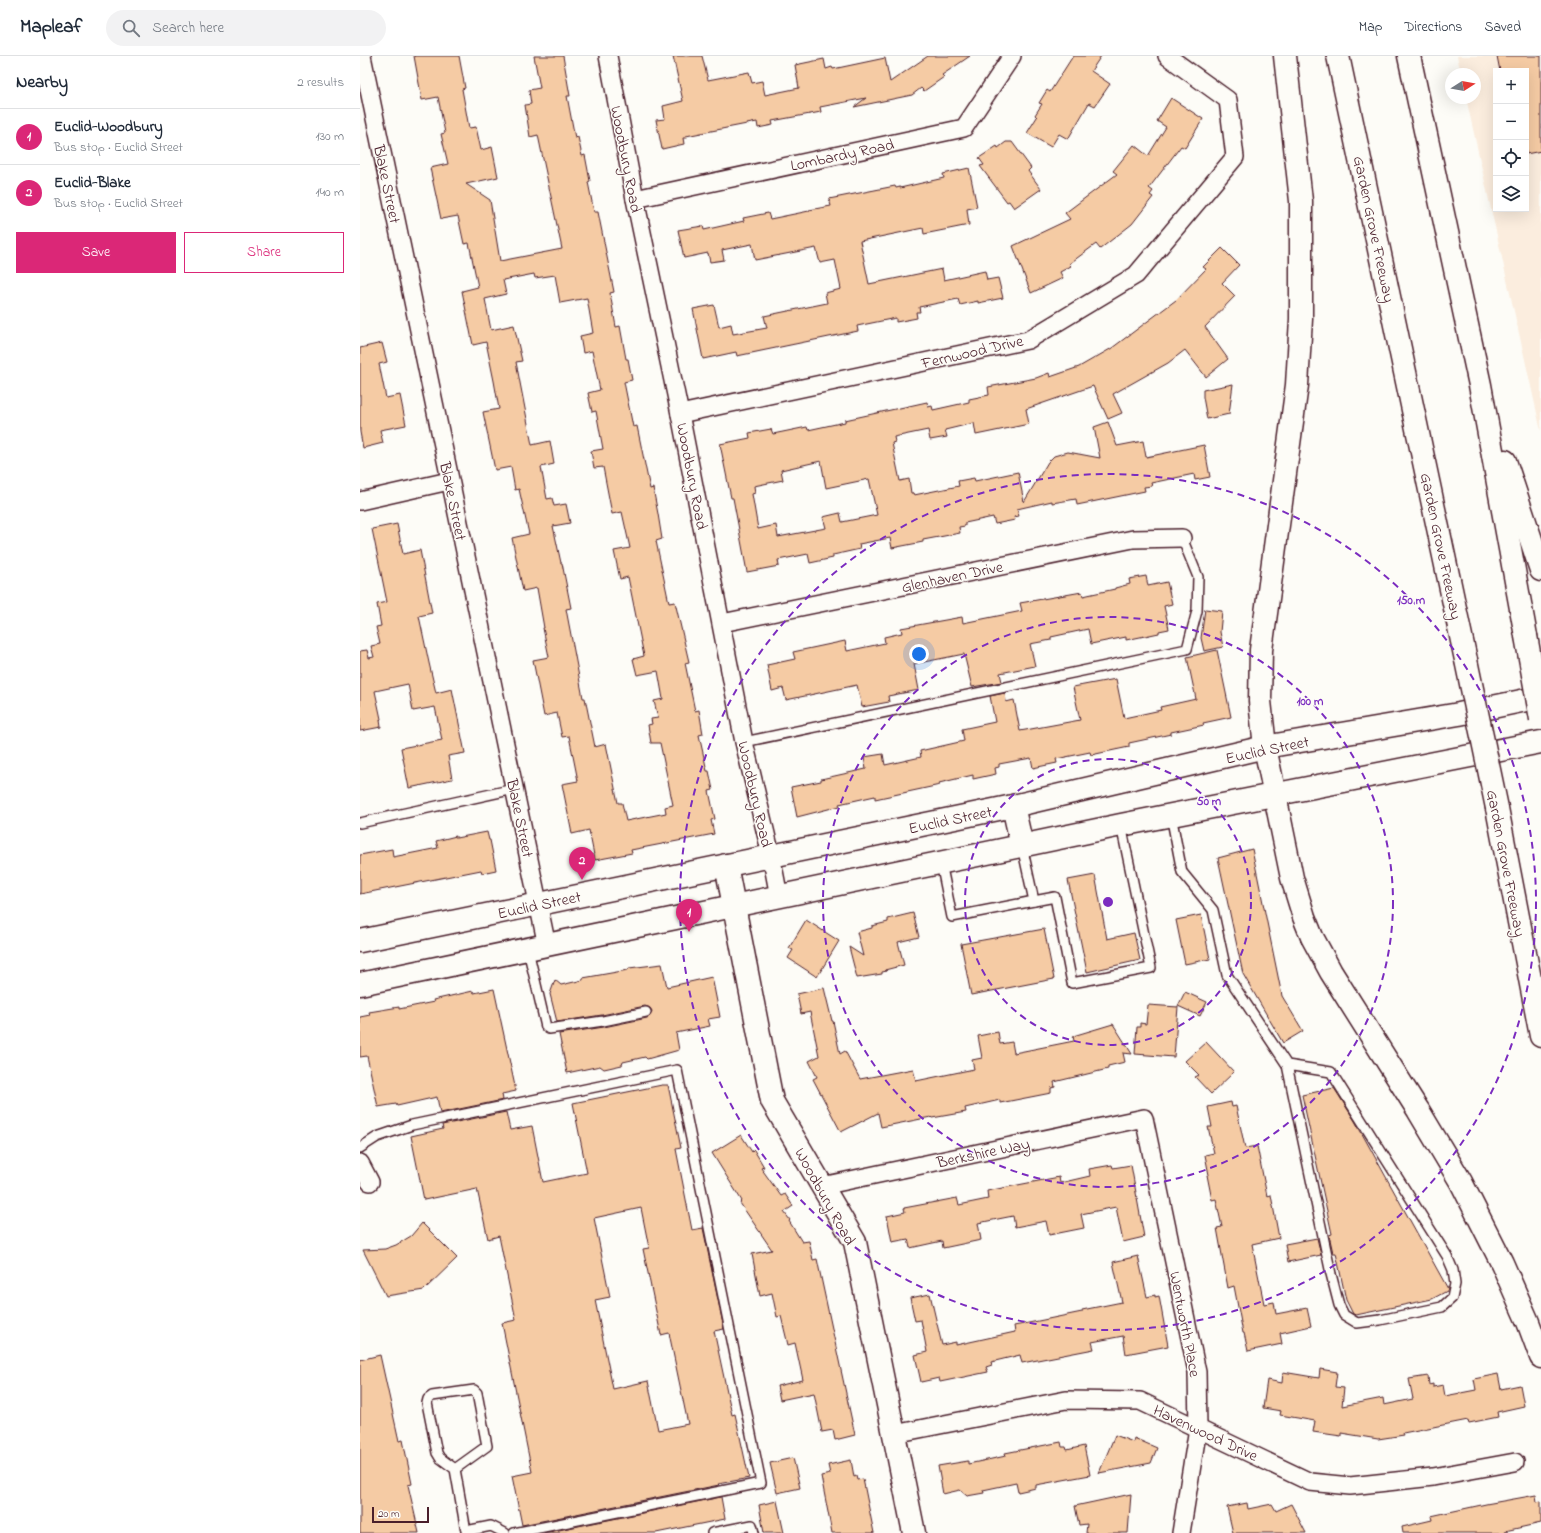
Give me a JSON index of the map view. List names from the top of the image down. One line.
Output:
{"streets":{"main road":["Woodbury Road","Garden Grove Freeway","Euclid Street"],"street":["Lombardy Road","Blake Street","Fernwood Drive","Glenhaven Drive","Berkshire Way","Wentworth Place","Havenwood Drive"]},"crossings":[["Lombardy Road","Woodbury Road"],["Woodbury Road","Fernwood Drive"],["Woodbury Road","Glenhaven Drive"],["Woodbury Road","Euclid Street"],["Woodbury Road","Berkshire Way"],["Woodbury Road","Havenwood Drive"],["Blake Street","Euclid Street"],["Berkshire Way","Wentworth Place"],["Wentworth Place","Havenwood Drive"]],"scale_bar":"20 m","north":"right","page":{"header":"Mapleaf","search":"Search here","nav":["Map","Directions","Saved"],"heading":["Nearby","2 results"],"map_buttons":["+","−"],"list":[{"mark":"1","name":"Euclid-Woodbury","note":"Bus stop · Euclid Street","value":"130 m"},{"mark":"2","name":"Euclid-Blake","note":"Bus stop · Euclid Street","value":"140 m"}],"buttons":["Save","Share"],"pins":["2","1"],"scale":"20 m"},"rings":["150 m","100 m","50 m"]}
